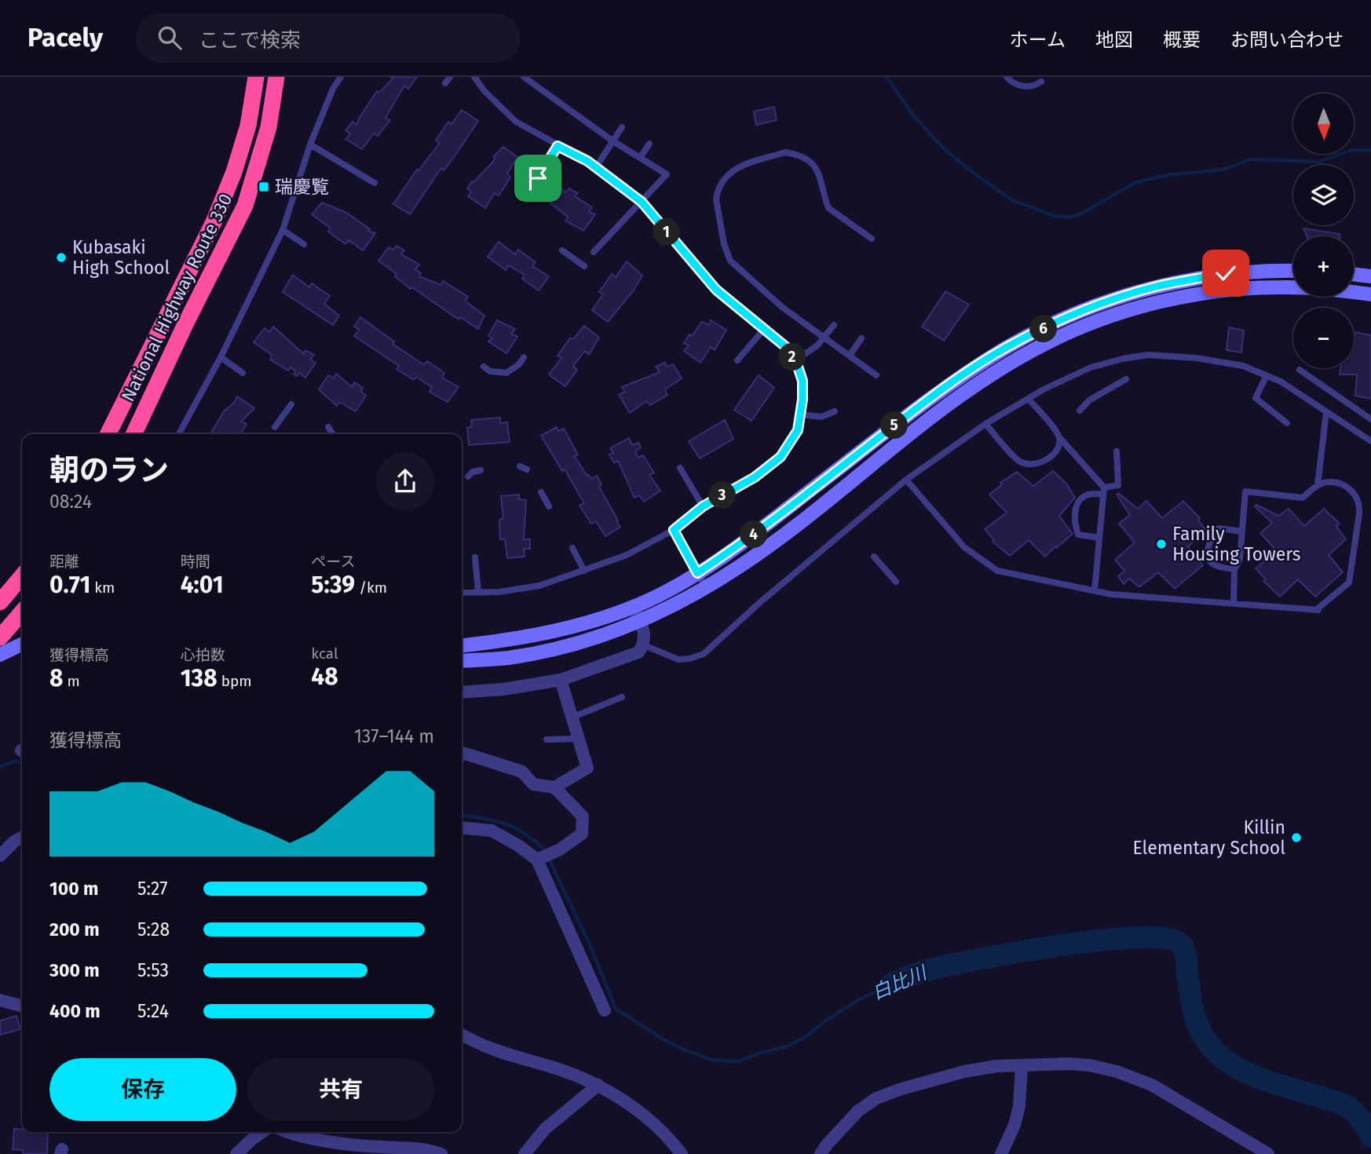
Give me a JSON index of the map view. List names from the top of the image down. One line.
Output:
{"streets":{"highway":["National Highway Route 330"]},"water":["白比川"],"places":{"transit":["瑞慶覧"],"other":["Kubasaki High School","Family Housing Towers","Killin Elementary School"]},"north":"bottom","page":{"header":"Pacely","search":"ここで検索","nav":["ホーム","地図","概要","お問い合わせ"],"map_buttons":["+","−"],"pins":["1","6","2","5","3","4"],"heading":["朝のラン","08:24"],"stats":[["距離","0.71 km"],["時間","4:01"],["ペース","5:39 /km"],["獲得標高","8 m"],["心拍数","138 bpm"],["kcal","48"]],"chart":["獲得標高","137–144 m"],"list":[{"name":"100 m","note":"5:27"},{"name":"200 m","note":"5:28"},{"name":"300 m","note":"5:53"},{"name":"400 m","note":"5:24"}],"buttons":["保存","共有"]}}
